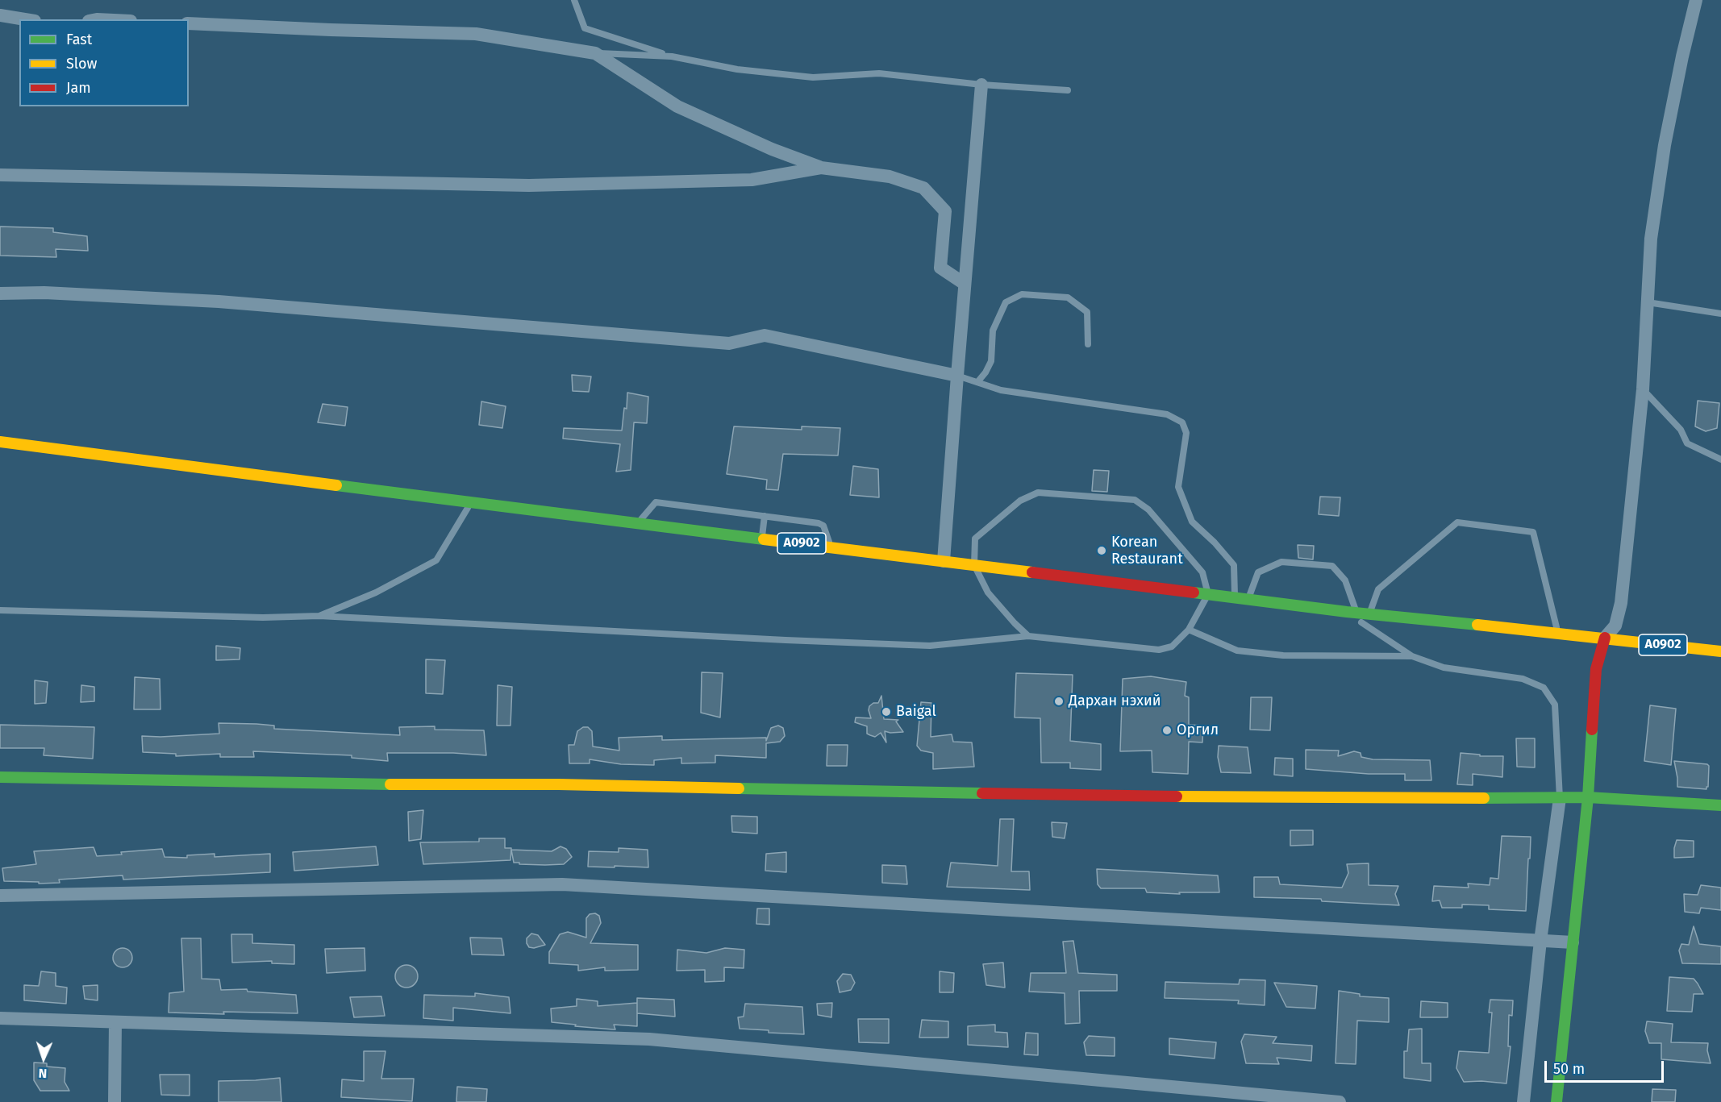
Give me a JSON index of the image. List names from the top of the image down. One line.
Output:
{"streets":{"main road":["A0902"]},"places":["Korean Restaurant","Дархан нэхий","Baigal","Оргил"],"legend":["Fast","Slow","Jam"],"scale_bar":"50 m","north":"bottom"}
